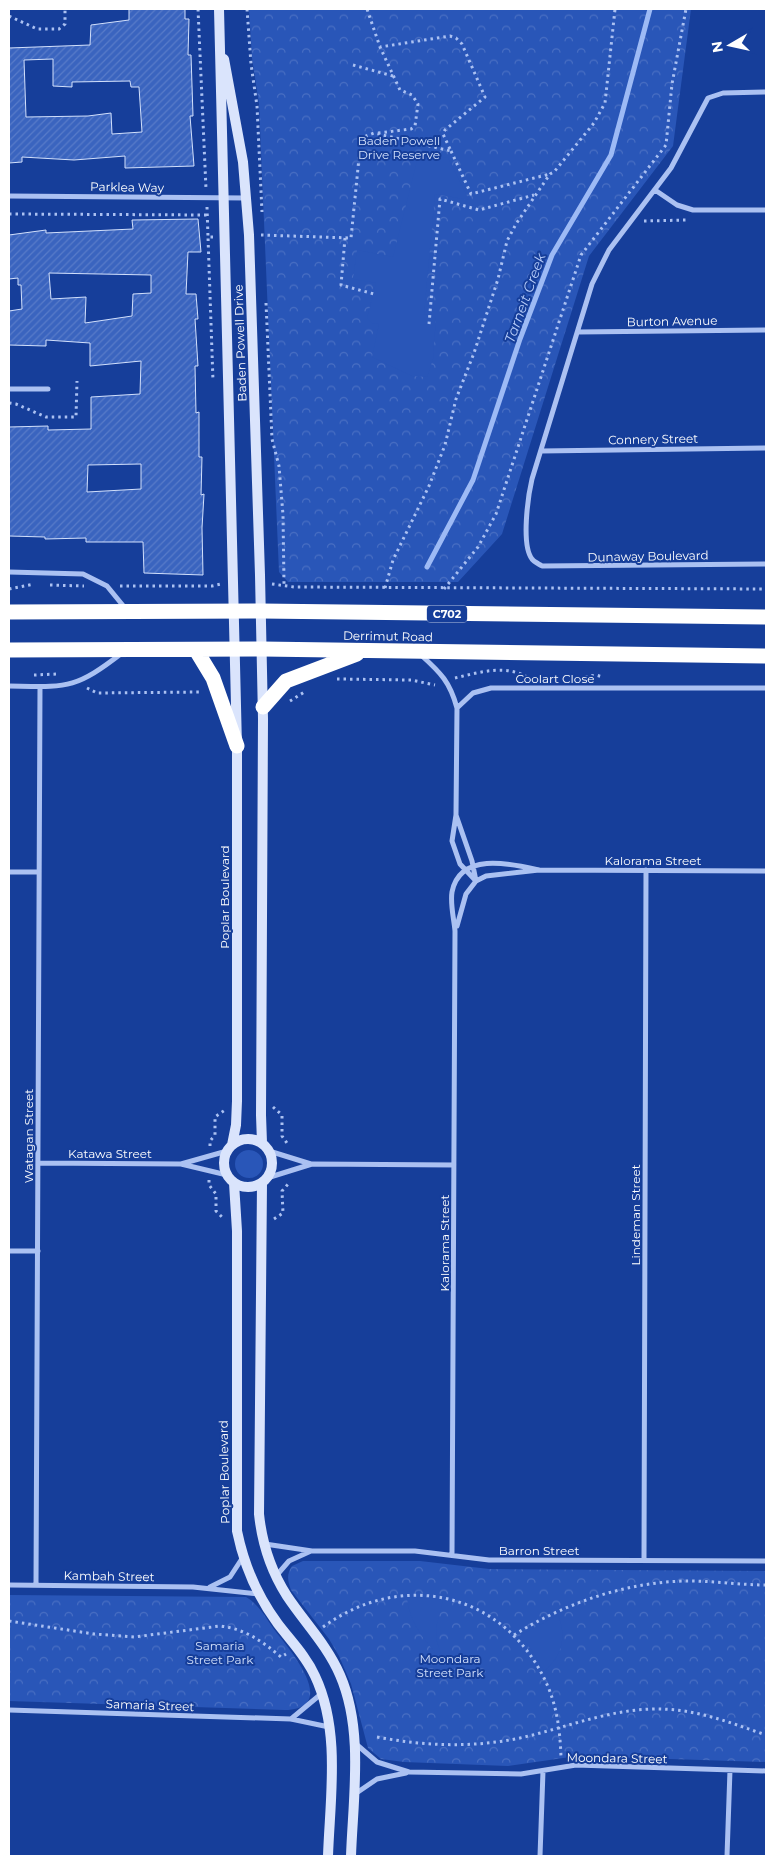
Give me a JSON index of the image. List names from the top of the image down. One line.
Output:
{"streets":{"highway":["C702","Derrimut Road"],"street":["Parklea Way","Burton Avenue","Baden Powell Drive","Connery Street","Dunaway Boulevard","Coolart Close","Kalorama Street","Poplar Boulevard","Watagan Street","Katawa Street","Lindeman Street","Barron Street","Kambah Street","Samaria Street","Moondara Street"]},"crossings":[["Parklea Way","Baden Powell Drive"],["Baden Powell Drive","Derrimut Road"],["Baden Powell Drive","Poplar Boulevard"],["Connery Street","Dunaway Boulevard"],["Derrimut Road","Poplar Boulevard"],["Kalorama Street","Lindeman Street"],["Kalorama Street","Barron Street"],["Poplar Boulevard","Katawa Street"],["Poplar Boulevard","Kambah Street"],["Poplar Boulevard","Samaria Street"],["Watagan Street","Katawa Street"],["Watagan Street","Kambah Street"],["Lindeman Street","Barron Street"]],"water":["Tarneit Creek"],"parks":["Baden Powell Drive Reserve","Samaria Street Park","Moondara Street Park"],"north":"left"}
